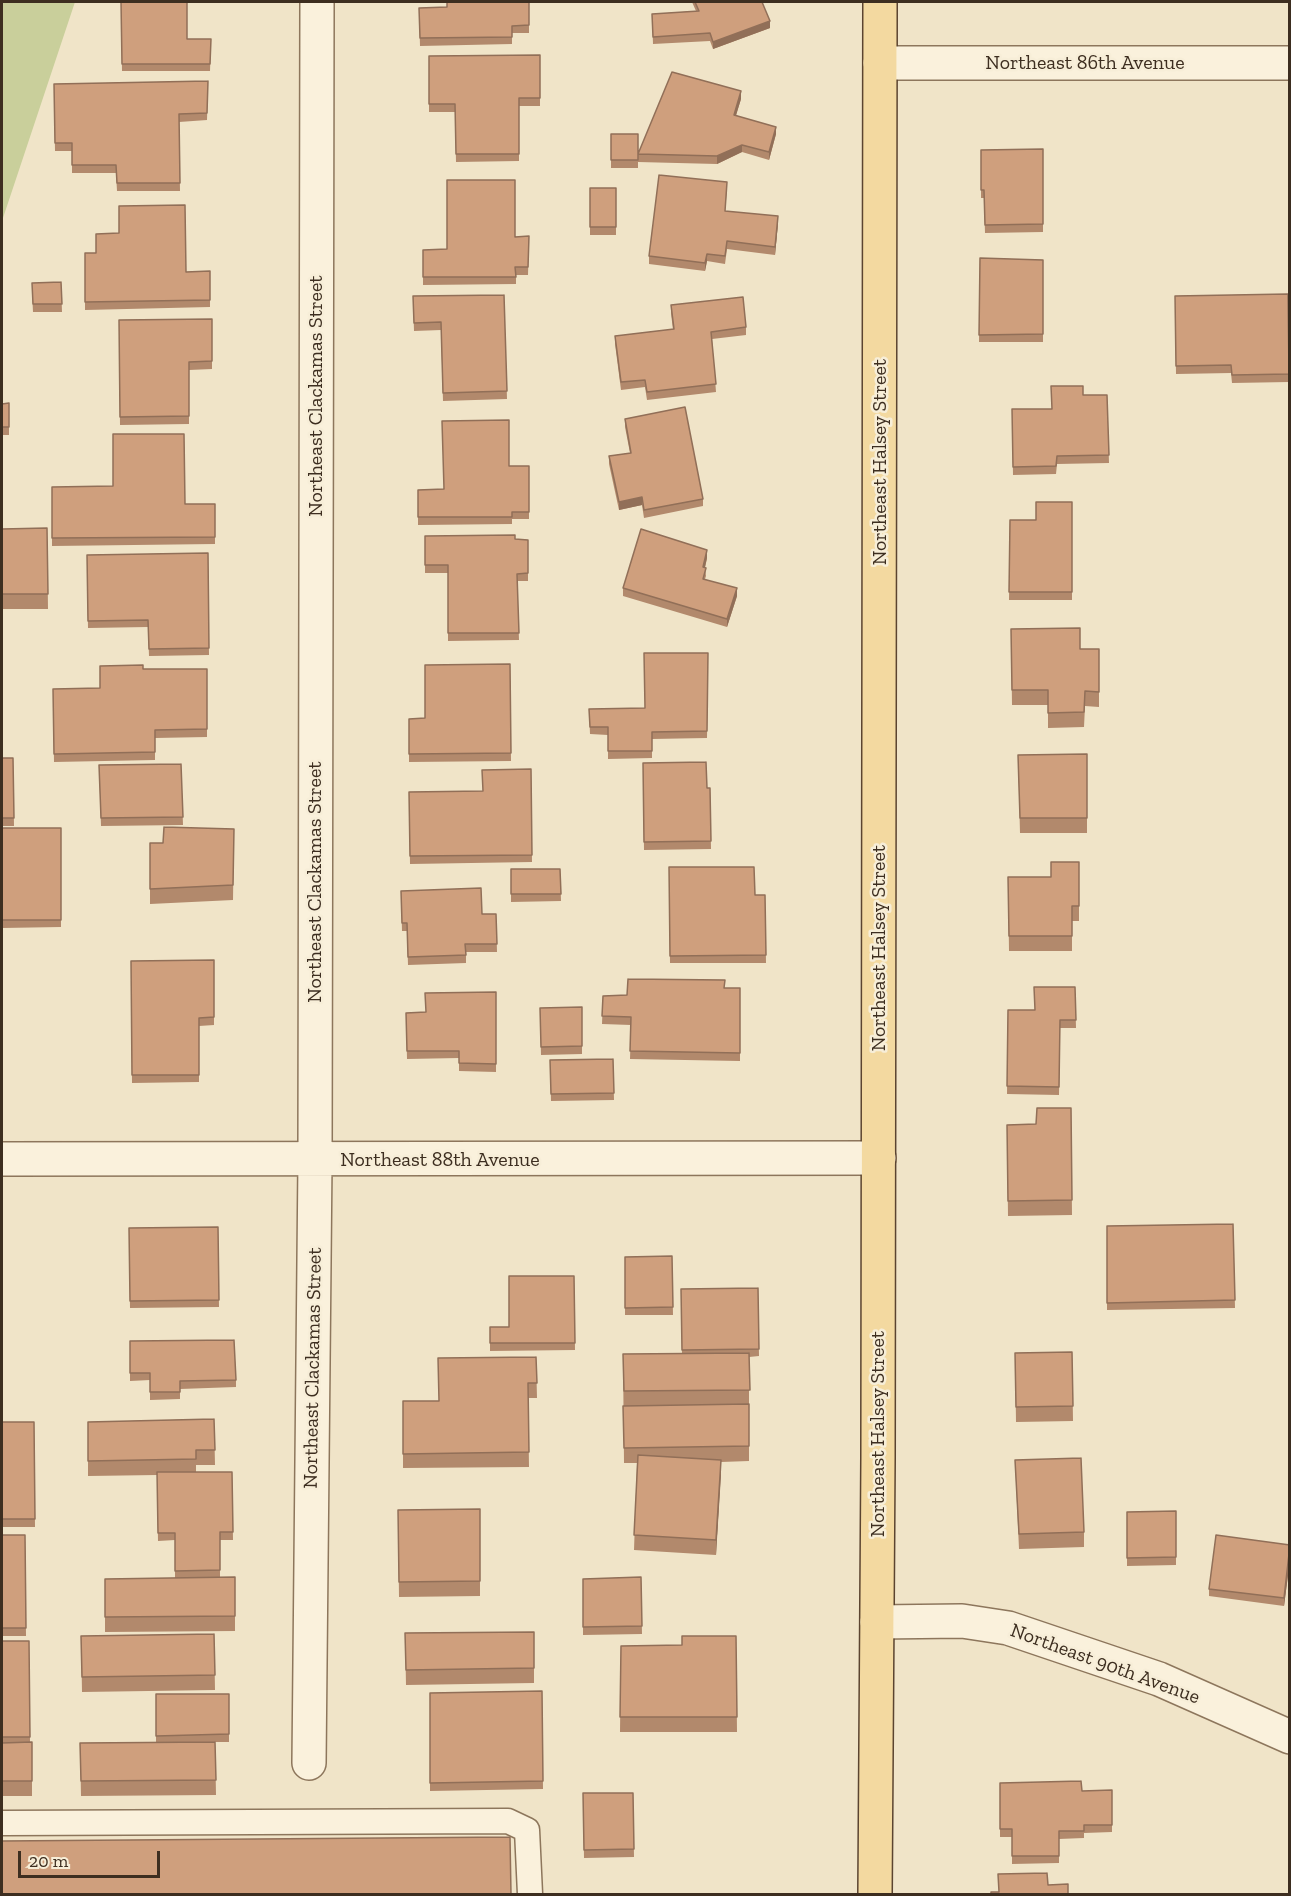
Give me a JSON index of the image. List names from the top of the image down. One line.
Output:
{"streets":{"main road":["Northeast Halsey Street"],"street":["Northeast 86th Avenue","Northeast Clackamas Street","Northeast 88th Avenue","Northeast 90th Avenue"]},"crossings":[["Northeast 86th Avenue","Northeast Halsey Street"],["Northeast Clackamas Street","Northeast 88th Avenue"],["Northeast Halsey Street","Northeast 88th Avenue"],["Northeast Halsey Street","Northeast 90th Avenue"]],"scale_bar":"20 m"}
